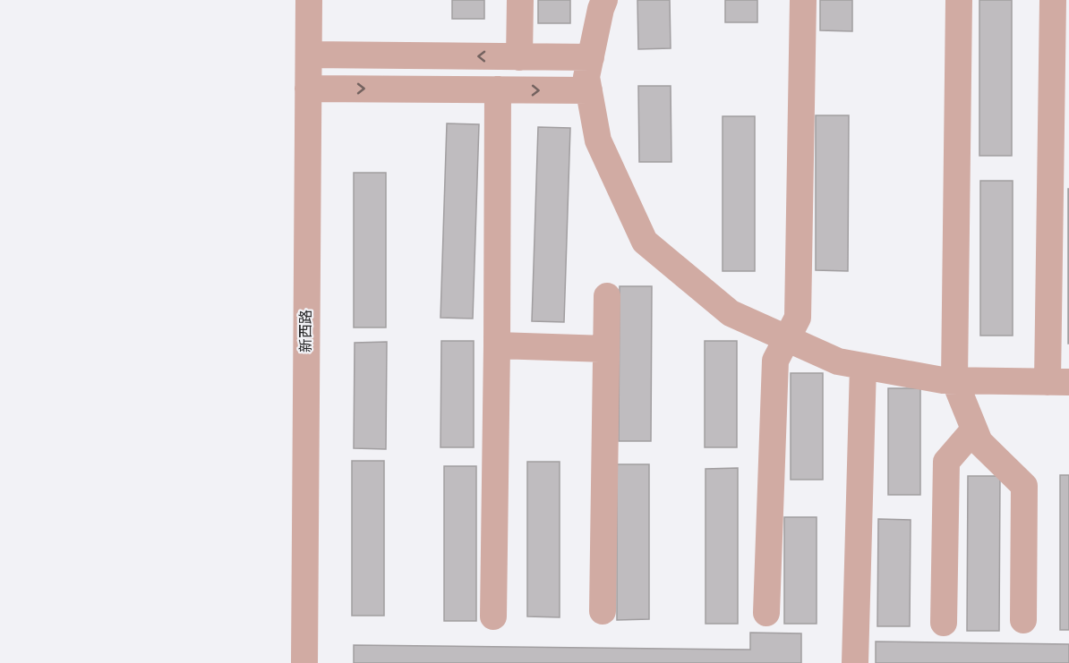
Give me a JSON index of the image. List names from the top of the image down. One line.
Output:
{"streets":{"street":["新西路"]}}
